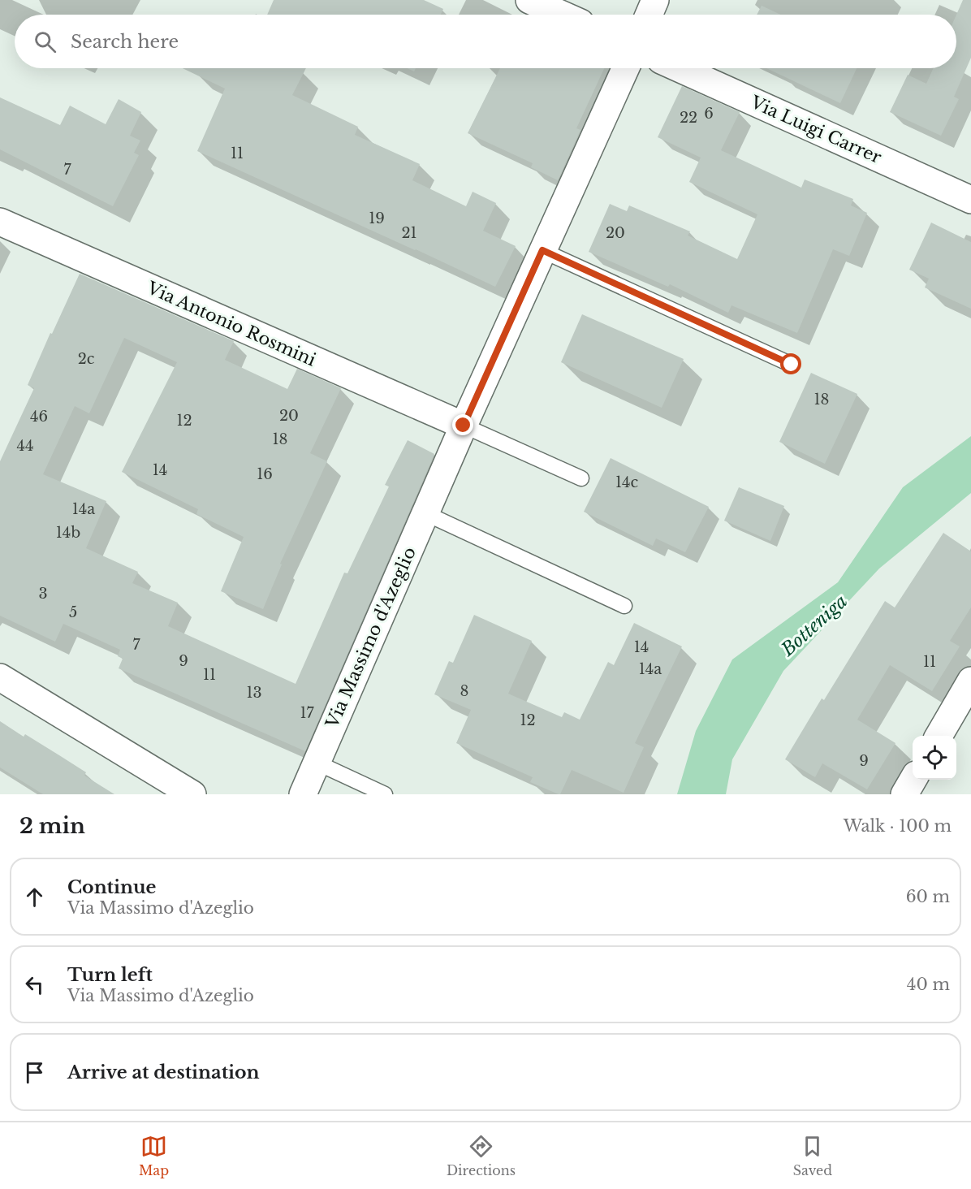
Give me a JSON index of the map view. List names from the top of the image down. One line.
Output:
{"streets":{"street":["Via Luigi Carrer","Via Antonio Rosmini","Via Massimo d'Azeglio"]},"crossings":[["Via Antonio Rosmini","Via Massimo d'Azeglio"]],"water":["Botteniga"],"house_numbers":["6","22","11","7","19","21","20","2c","18","20","46","12","18","44","14","16","14c","14a","14b","3","5","7","14","9","11","14a","11","8","13","17","12","9"],"page":{"search":"Search here","heading":["2 min","Walk · 100 m"],"list":[["Continue","Via Massimo d'Azeglio","60 m"],["Turn left","Via Massimo d'Azeglio","40 m"],"Arrive at destination"],"nav":["Map","Directions","Saved"]}}
